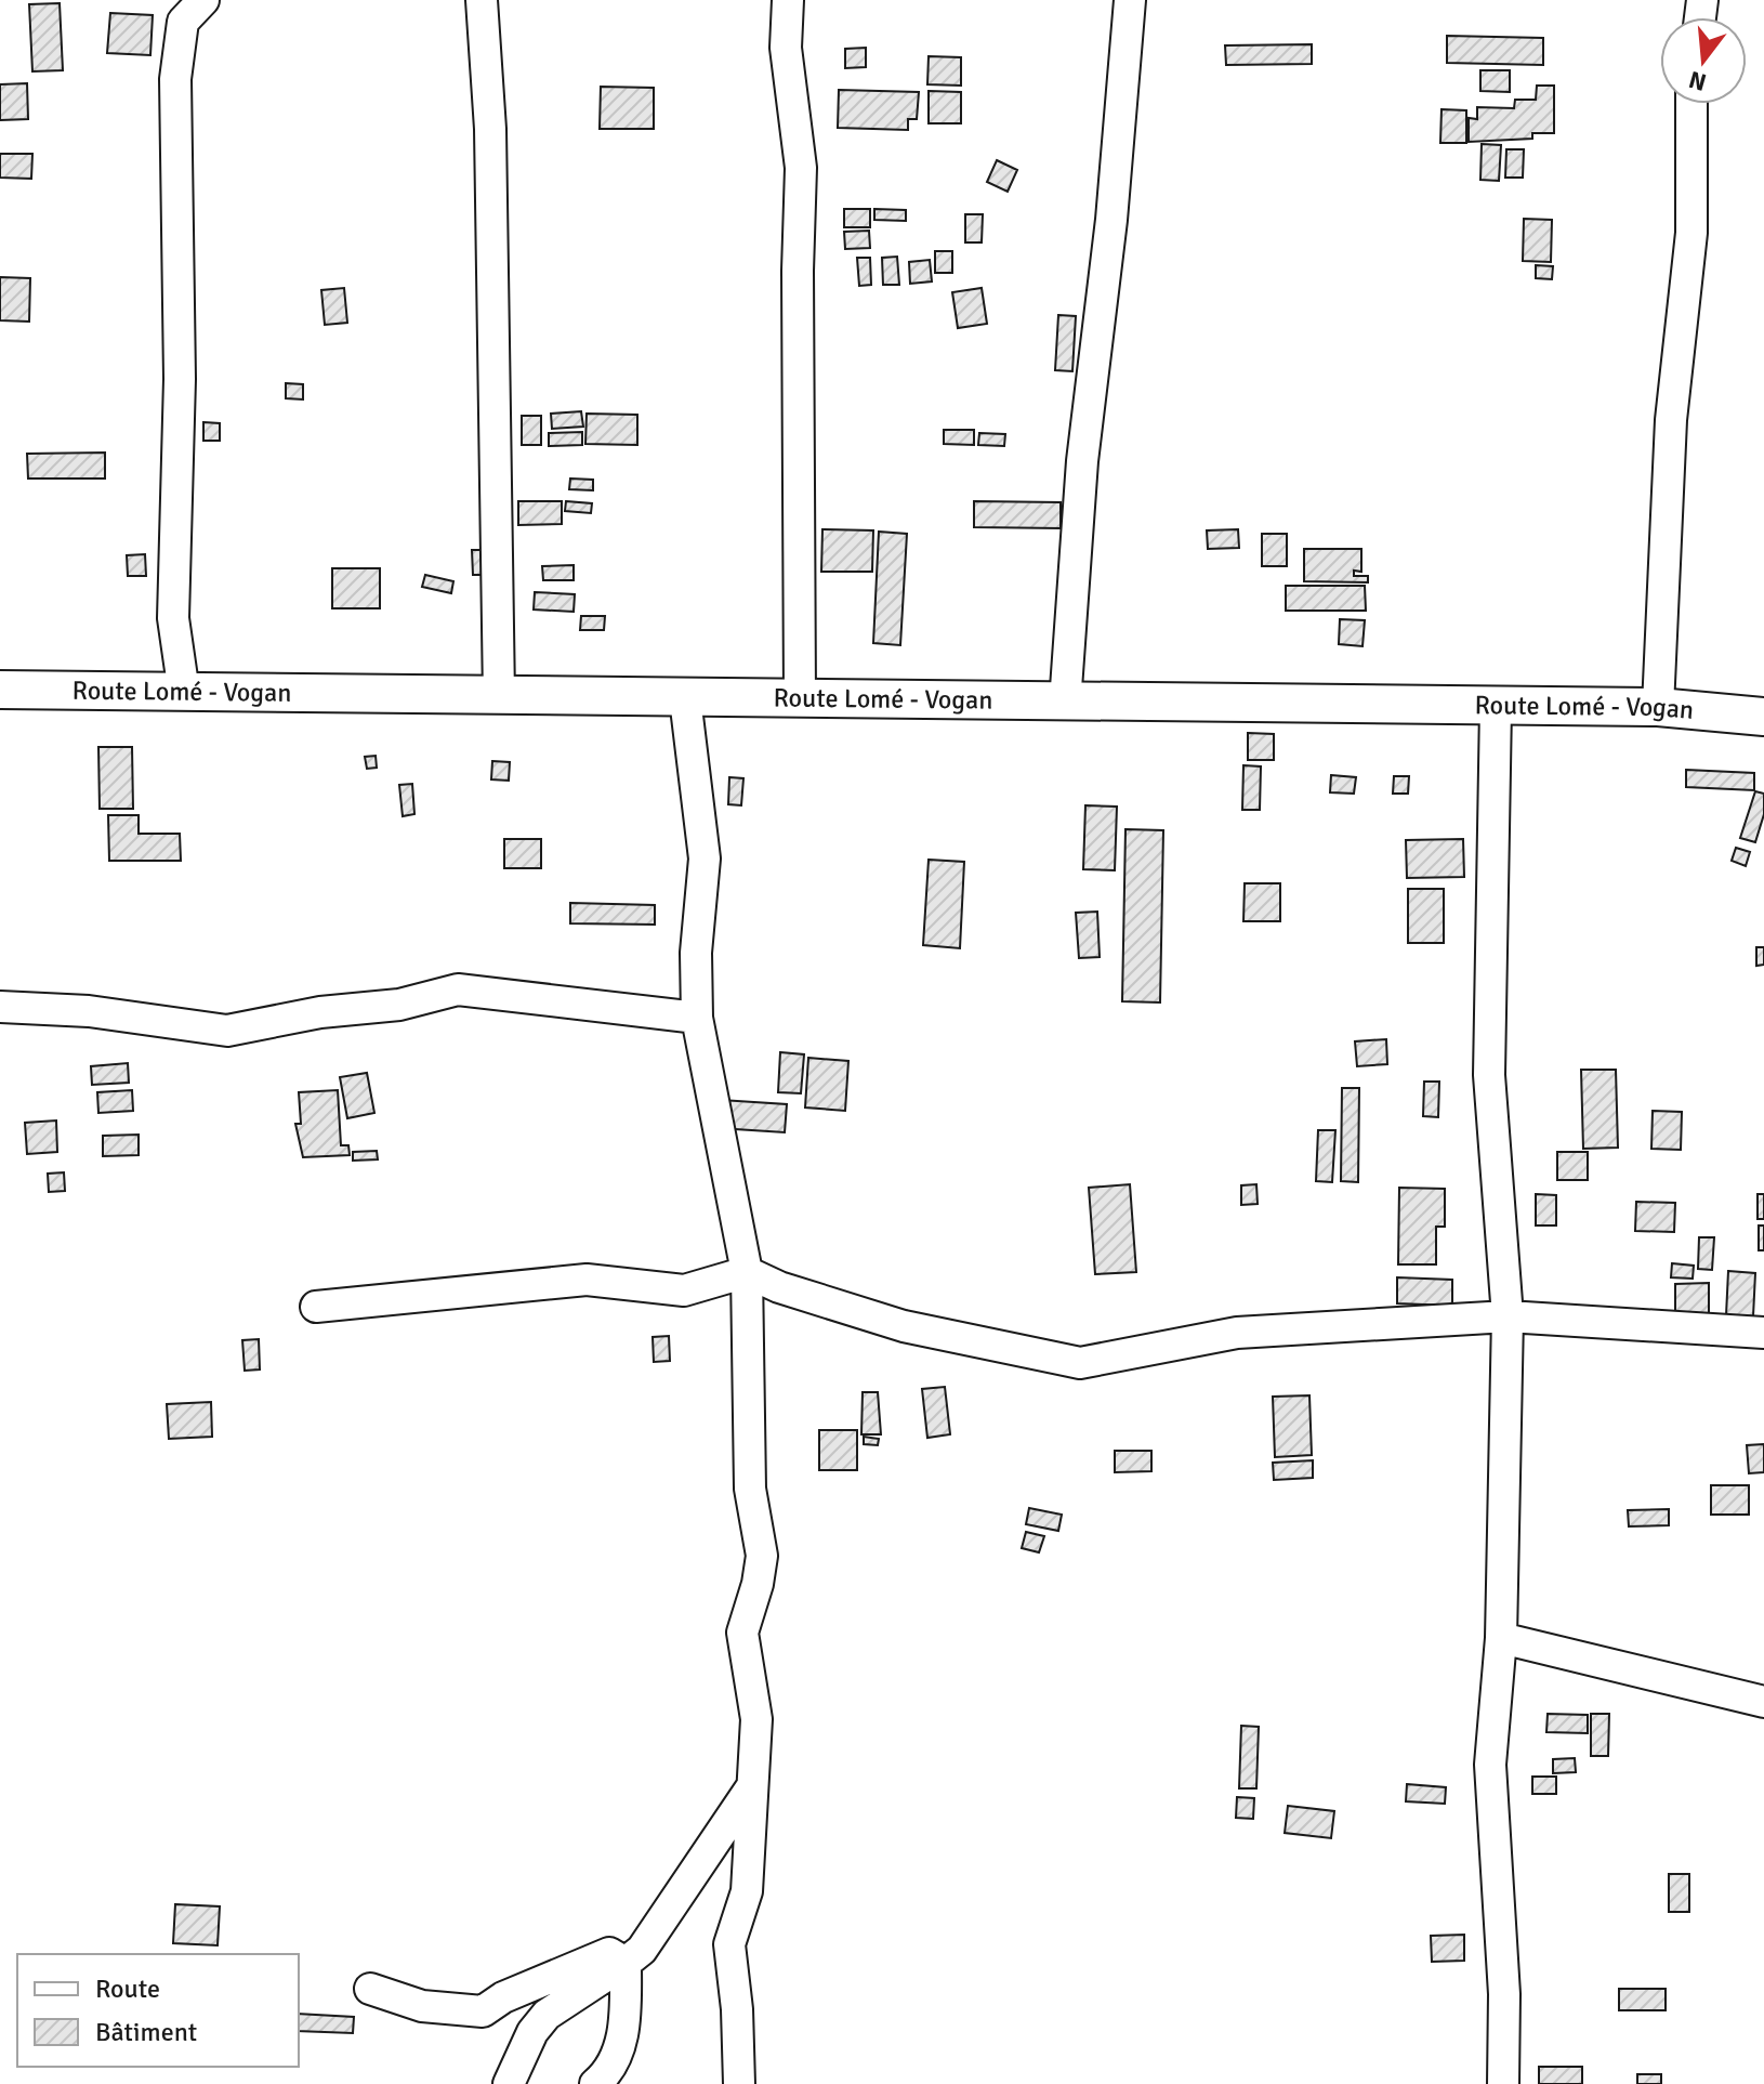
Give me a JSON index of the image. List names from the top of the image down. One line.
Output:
{"streets":{"main road":["Route Lomé - Vogan"]},"legend":["Route","Bâtiment"],"north":"bottom"}
